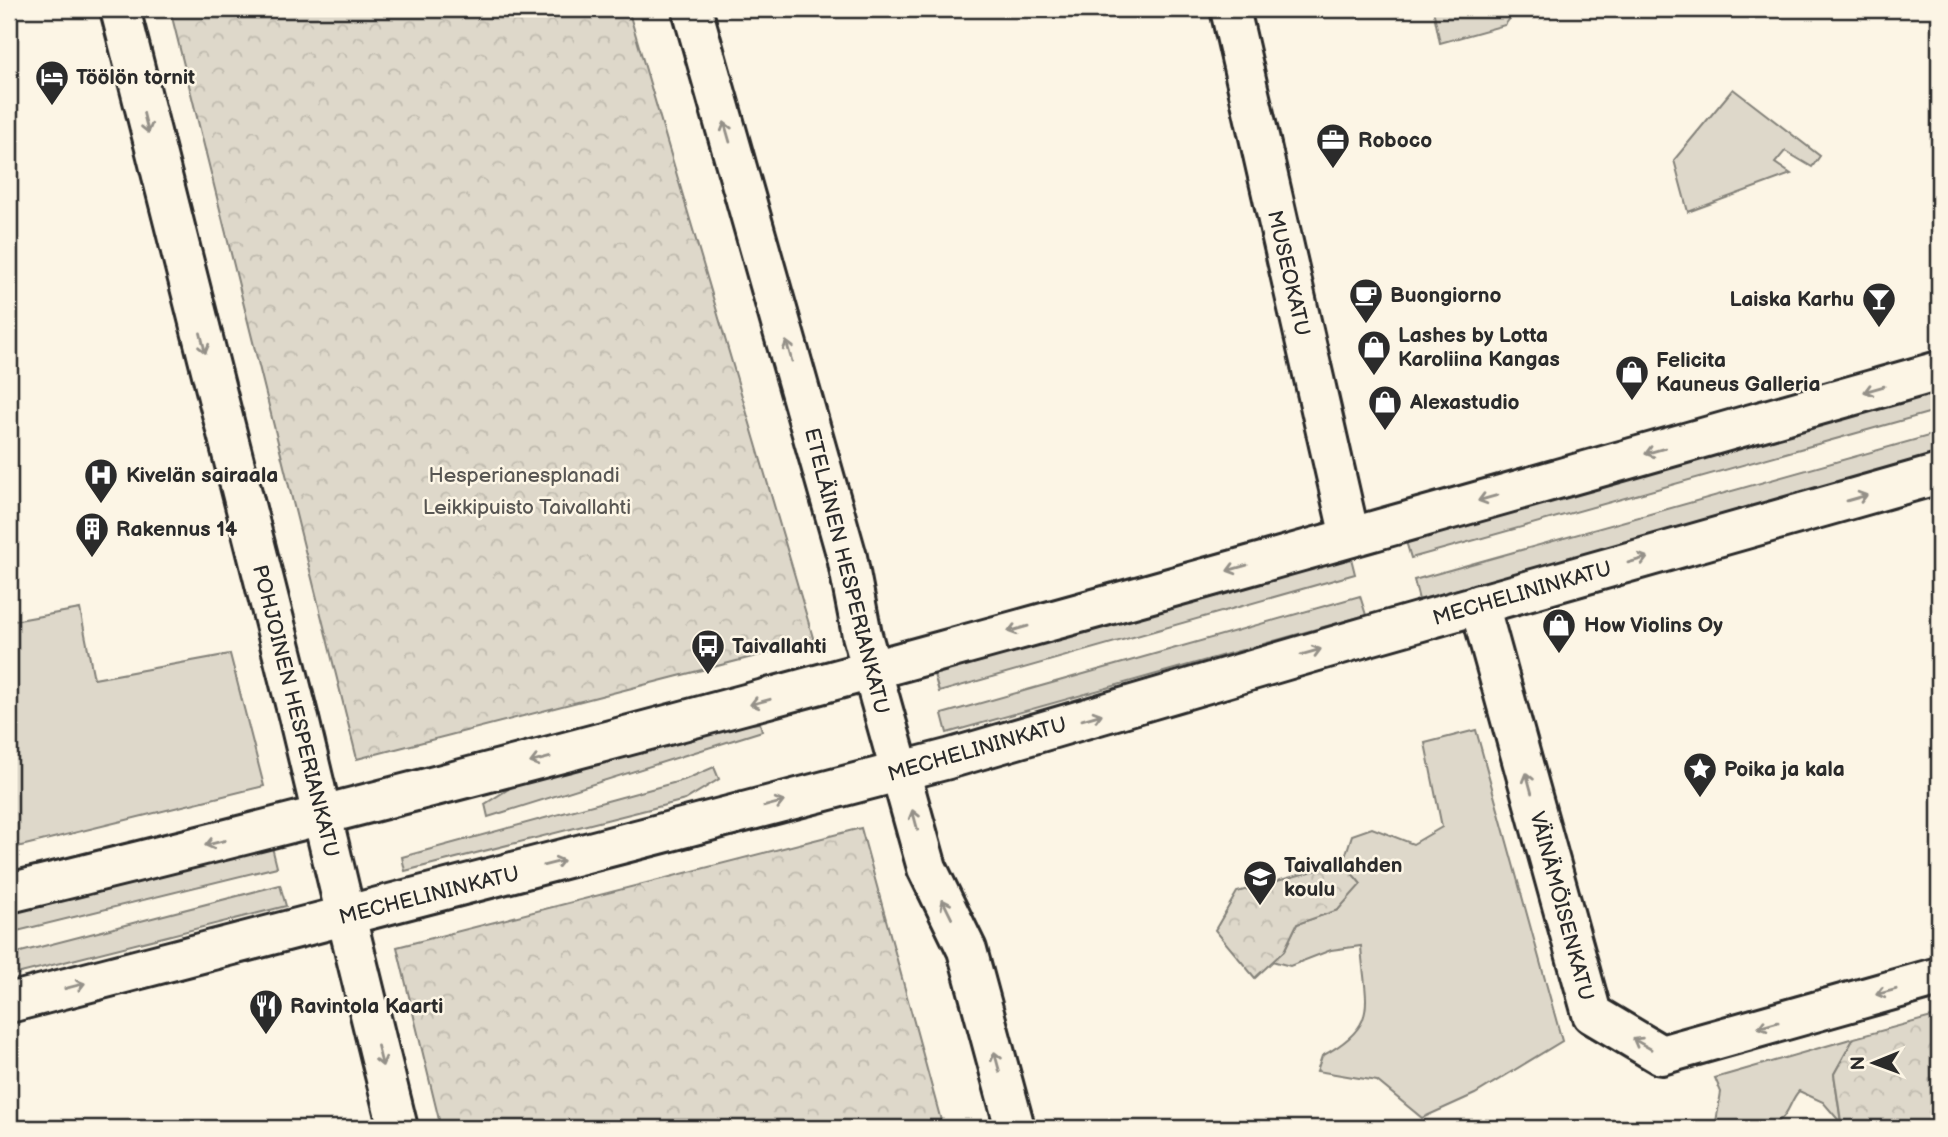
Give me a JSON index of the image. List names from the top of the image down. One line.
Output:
{"streets":{"main road":["MUSEOKATU","ETELÄINEN HESPERIANKATU","MECHELININKATU","POHJOINEN HESPERIANKATU","VÄINÄMÖISENKATU"]},"crossings":[["ETELÄINEN HESPERIANKATU","MECHELININKATU"],["MECHELININKATU","POHJOINEN HESPERIANKATU"],["MECHELININKATU","VÄINÄMÖISENKATU"]],"one_way":["ETELÄINEN HESPERIANKATU","POHJOINEN HESPERIANKATU"],"parks":["Hesperianesplanadi","Leikkipuisto Taivallahti"],"places":{"hotel":["Töölön tornit"],"office":["Roboco"],"cafe":["Buongiorno"],"bar":["Laiska Karhu"],"shop":["Lashes by Lotta Karoliina Kangas","Felicita Kauneus Galleria","Alexastudio","How Violins Oy"],"hospital":["Kivelän sairaala"],"building":["Rakennus 14"],"bus stop":["Taivallahti"],"place":["Poika ja kala"],"school or university":["Taivallahden koulu"],"restaurant":["Ravintola Kaarti"]},"north":"left"}
